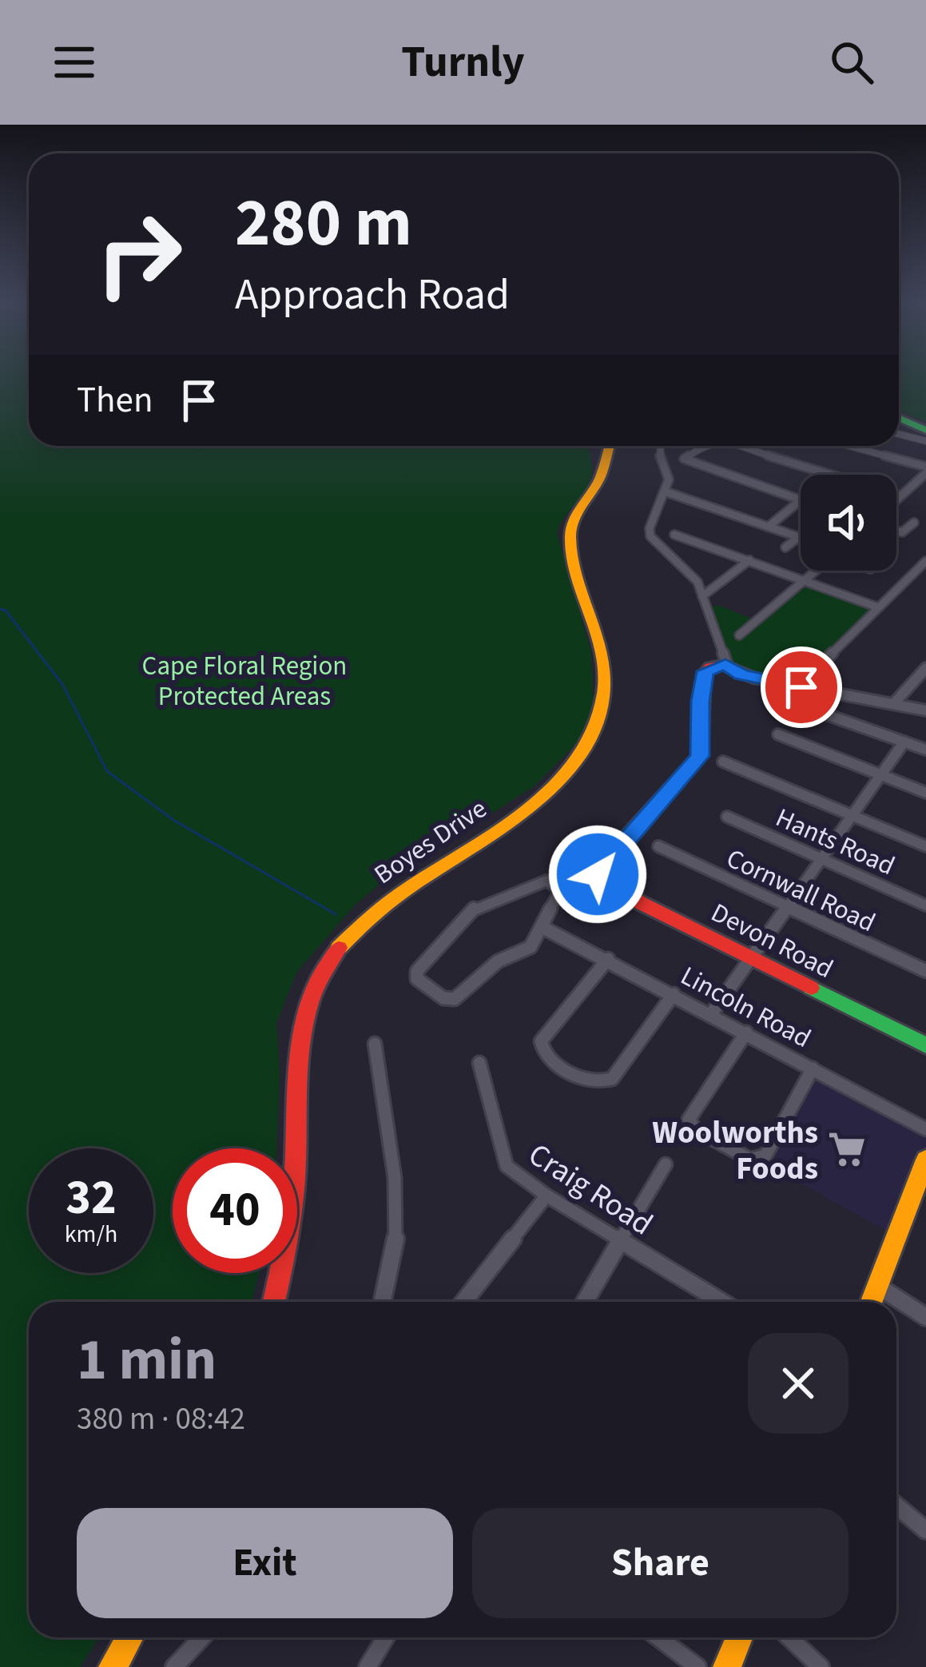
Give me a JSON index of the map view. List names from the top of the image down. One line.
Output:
{"streets":{"main road":["Boyes Drive","Devon Road"],"street":["Hants Road","Cornwall Road","Lincoln Road","Craig Road"]},"parks":["Cape Floral Region Protected Areas"],"places":{"supermarket":["Woolworths Foods"]},"page":{"header":"Turnly","turn":["280 m","Approach Road"],"then":"Then","speed":"32 km/h","limit":"40","heading":["1 min","380 m · 08:42"],"buttons":["Exit","Share"]}}
